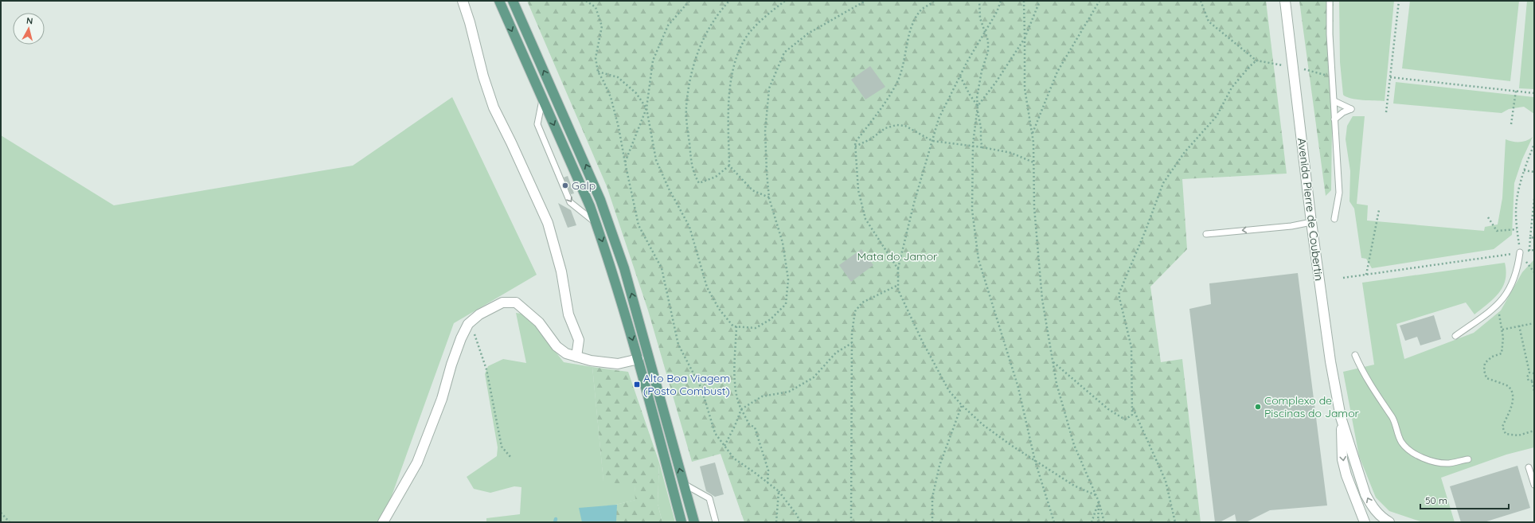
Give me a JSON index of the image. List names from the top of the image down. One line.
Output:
{"streets":{"street":["Avenida Pierre de Coubertin"]},"parks":["Mata do Jamor"],"places":{"other":["Galp","Complexo de Piscinas do Jamor"],"transit":["Alto Boa Viagem (Posto Combust)"]},"scale_bar":"50 m","north":"top"}
